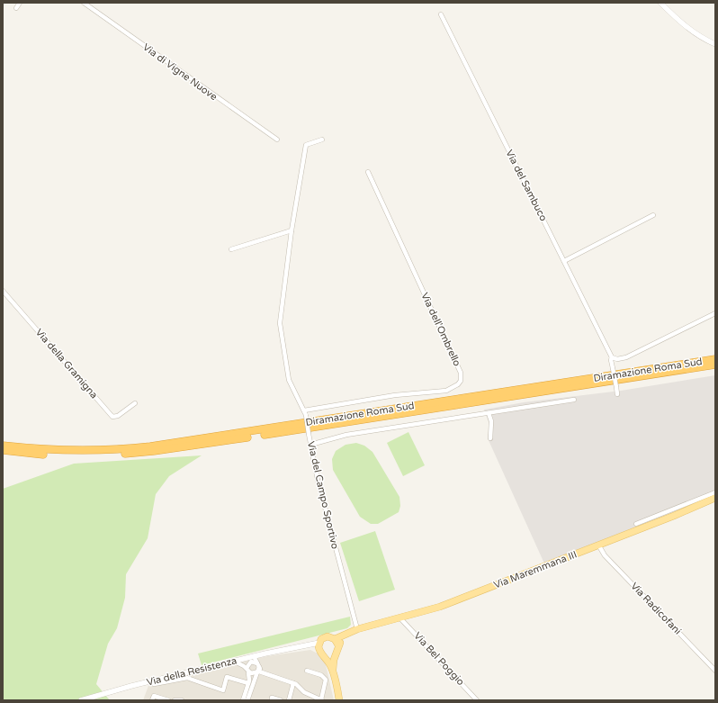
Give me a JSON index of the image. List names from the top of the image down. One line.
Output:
{"streets":{"highway":["Diramazione Roma Sud"],"main road":["Via Maremmana III"],"street":["Via di Vigne Nuove","Via del Sambuco","Via dell'Ombrello","Via della Gramigna","Via del Campo Sportivo","Via Radicofani","Via Bel Poggio","Via della Resistenza"]},"crossings":[["Via dell'Ombrello","Via del Campo Sportivo"],["Via del Campo Sportivo","Via Maremmana III"],["Via Maremmana III","Via Radicofani"],["Via Maremmana III","Via Bel Poggio"],["Via Maremmana III","Via della Resistenza"]]}
